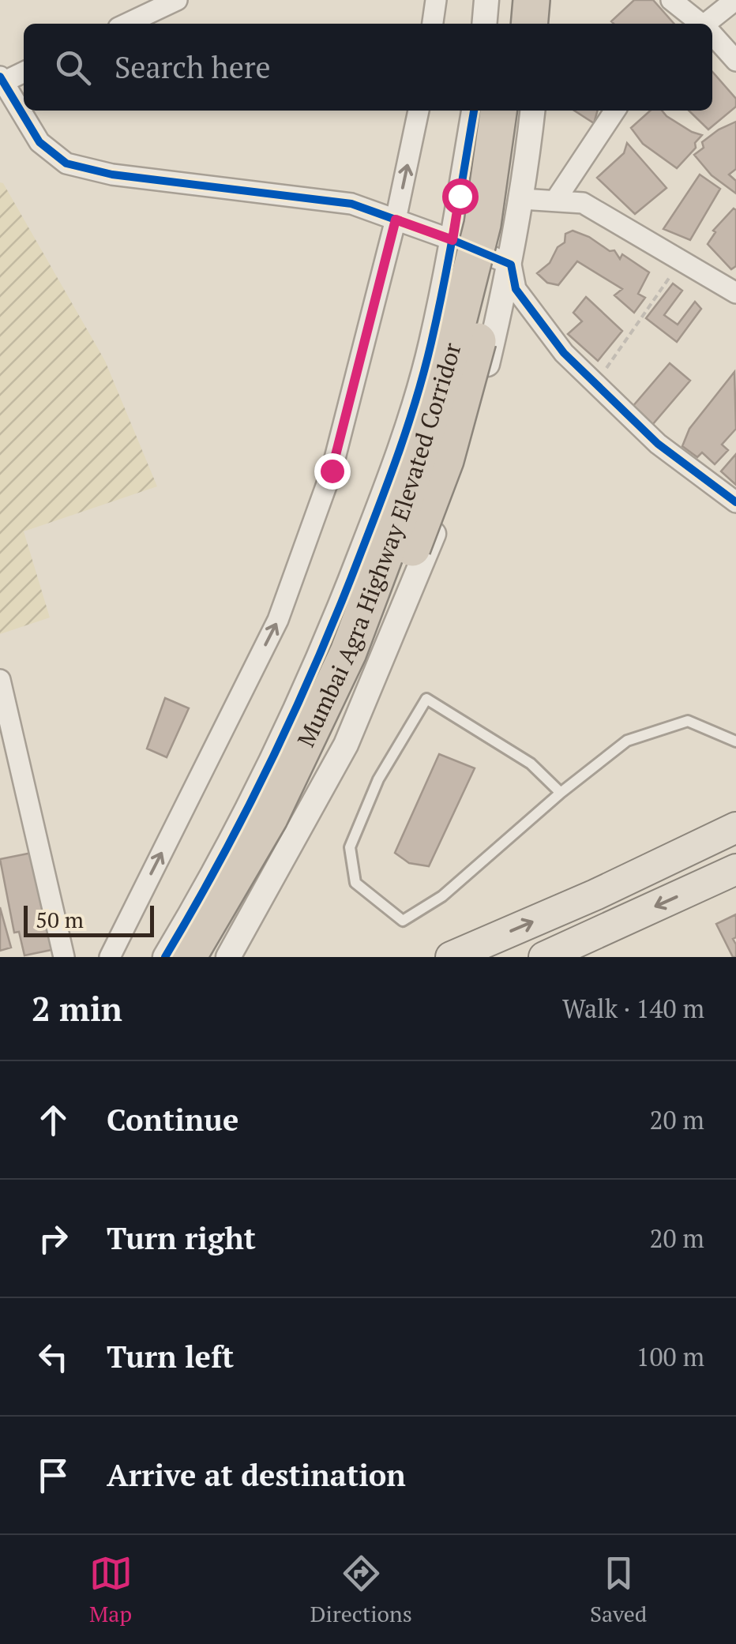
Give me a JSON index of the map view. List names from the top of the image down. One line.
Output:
{"streets":{"highway":["Mumbai Agra Highway Elevated Corridor"]},"scale_bar":"50 m","page":{"search":"Search here","scale":"50 m","heading":["2 min","Walk · 140 m"],"list":[["Continue","20 m"],["Turn right","20 m"],["Turn left","100 m"],"Arrive at destination"],"nav":["Map","Directions","Saved"]}}
